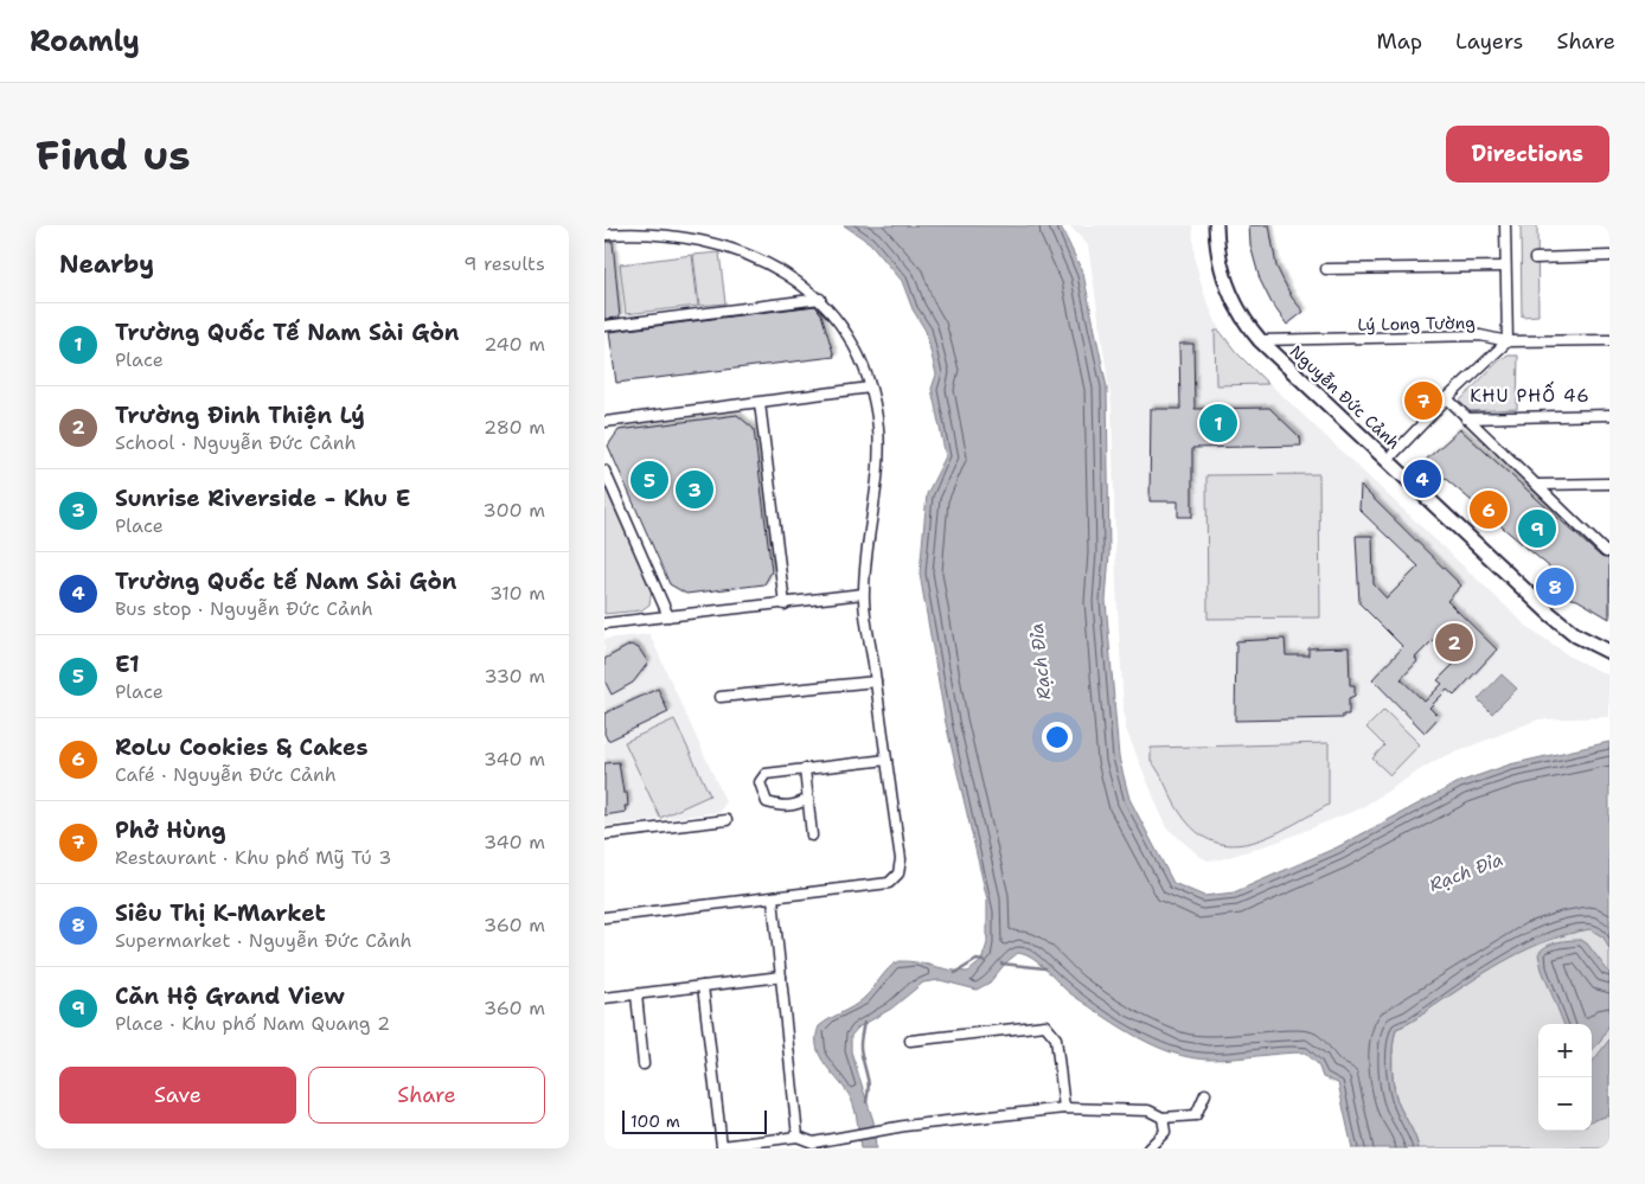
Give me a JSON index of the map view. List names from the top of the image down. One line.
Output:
{"streets":{"main road":["Nguyễn Đức Cảnh"],"street":["Lý Long Tường"]},"crossings":[["Lý Long Tường","Nguyễn Đức Cảnh"]],"districts":["KHU PHỐ 46"],"water":["Rạch Đỉa"],"scale_bar":"100 m","page":{"header":"Roamly","nav":["Map","Layers","Share"],"buttons":["Directions",["Save","Share"]],"title":"Find us","heading":["Nearby","9 results"],"list":[{"mark":"1","name":"Trường Quốc Tế Nam Sài Gòn","note":"Place","value":"240 m"},{"mark":"2","name":"Trường Đinh Thiện Lý","note":"School · Nguyễn Đức Cảnh","value":"280 m"},{"mark":"3","name":"Sunrise Riverside - Khu E","note":"Place","value":"300 m"},{"mark":"4","name":"Trường Quốc tế Nam Sài Gòn","note":"Bus stop · Nguyễn Đức Cảnh","value":"310 m"},{"mark":"5","name":"E1","note":"Place","value":"330 m"},{"mark":"6","name":"RoLu Cookies & Cakes","note":"Café · Nguyễn Đức Cảnh","value":"340 m"},{"mark":"7","name":"Phở Hùng","note":"Restaurant · Khu phố Mỹ Tú 3","value":"340 m"},{"mark":"8","name":"Siêu Thị K-Market","note":"Supermarket · Nguyễn Đức Cảnh","value":"360 m"},{"mark":"9","name":"Căn Hộ Grand View","note":"Place · Khu phố Nam Quang 2","value":"360 m"}],"pins":["7","1","4","5","3","6","9","8","2"],"map_buttons":["+","−"],"scale":"100 m"}}
